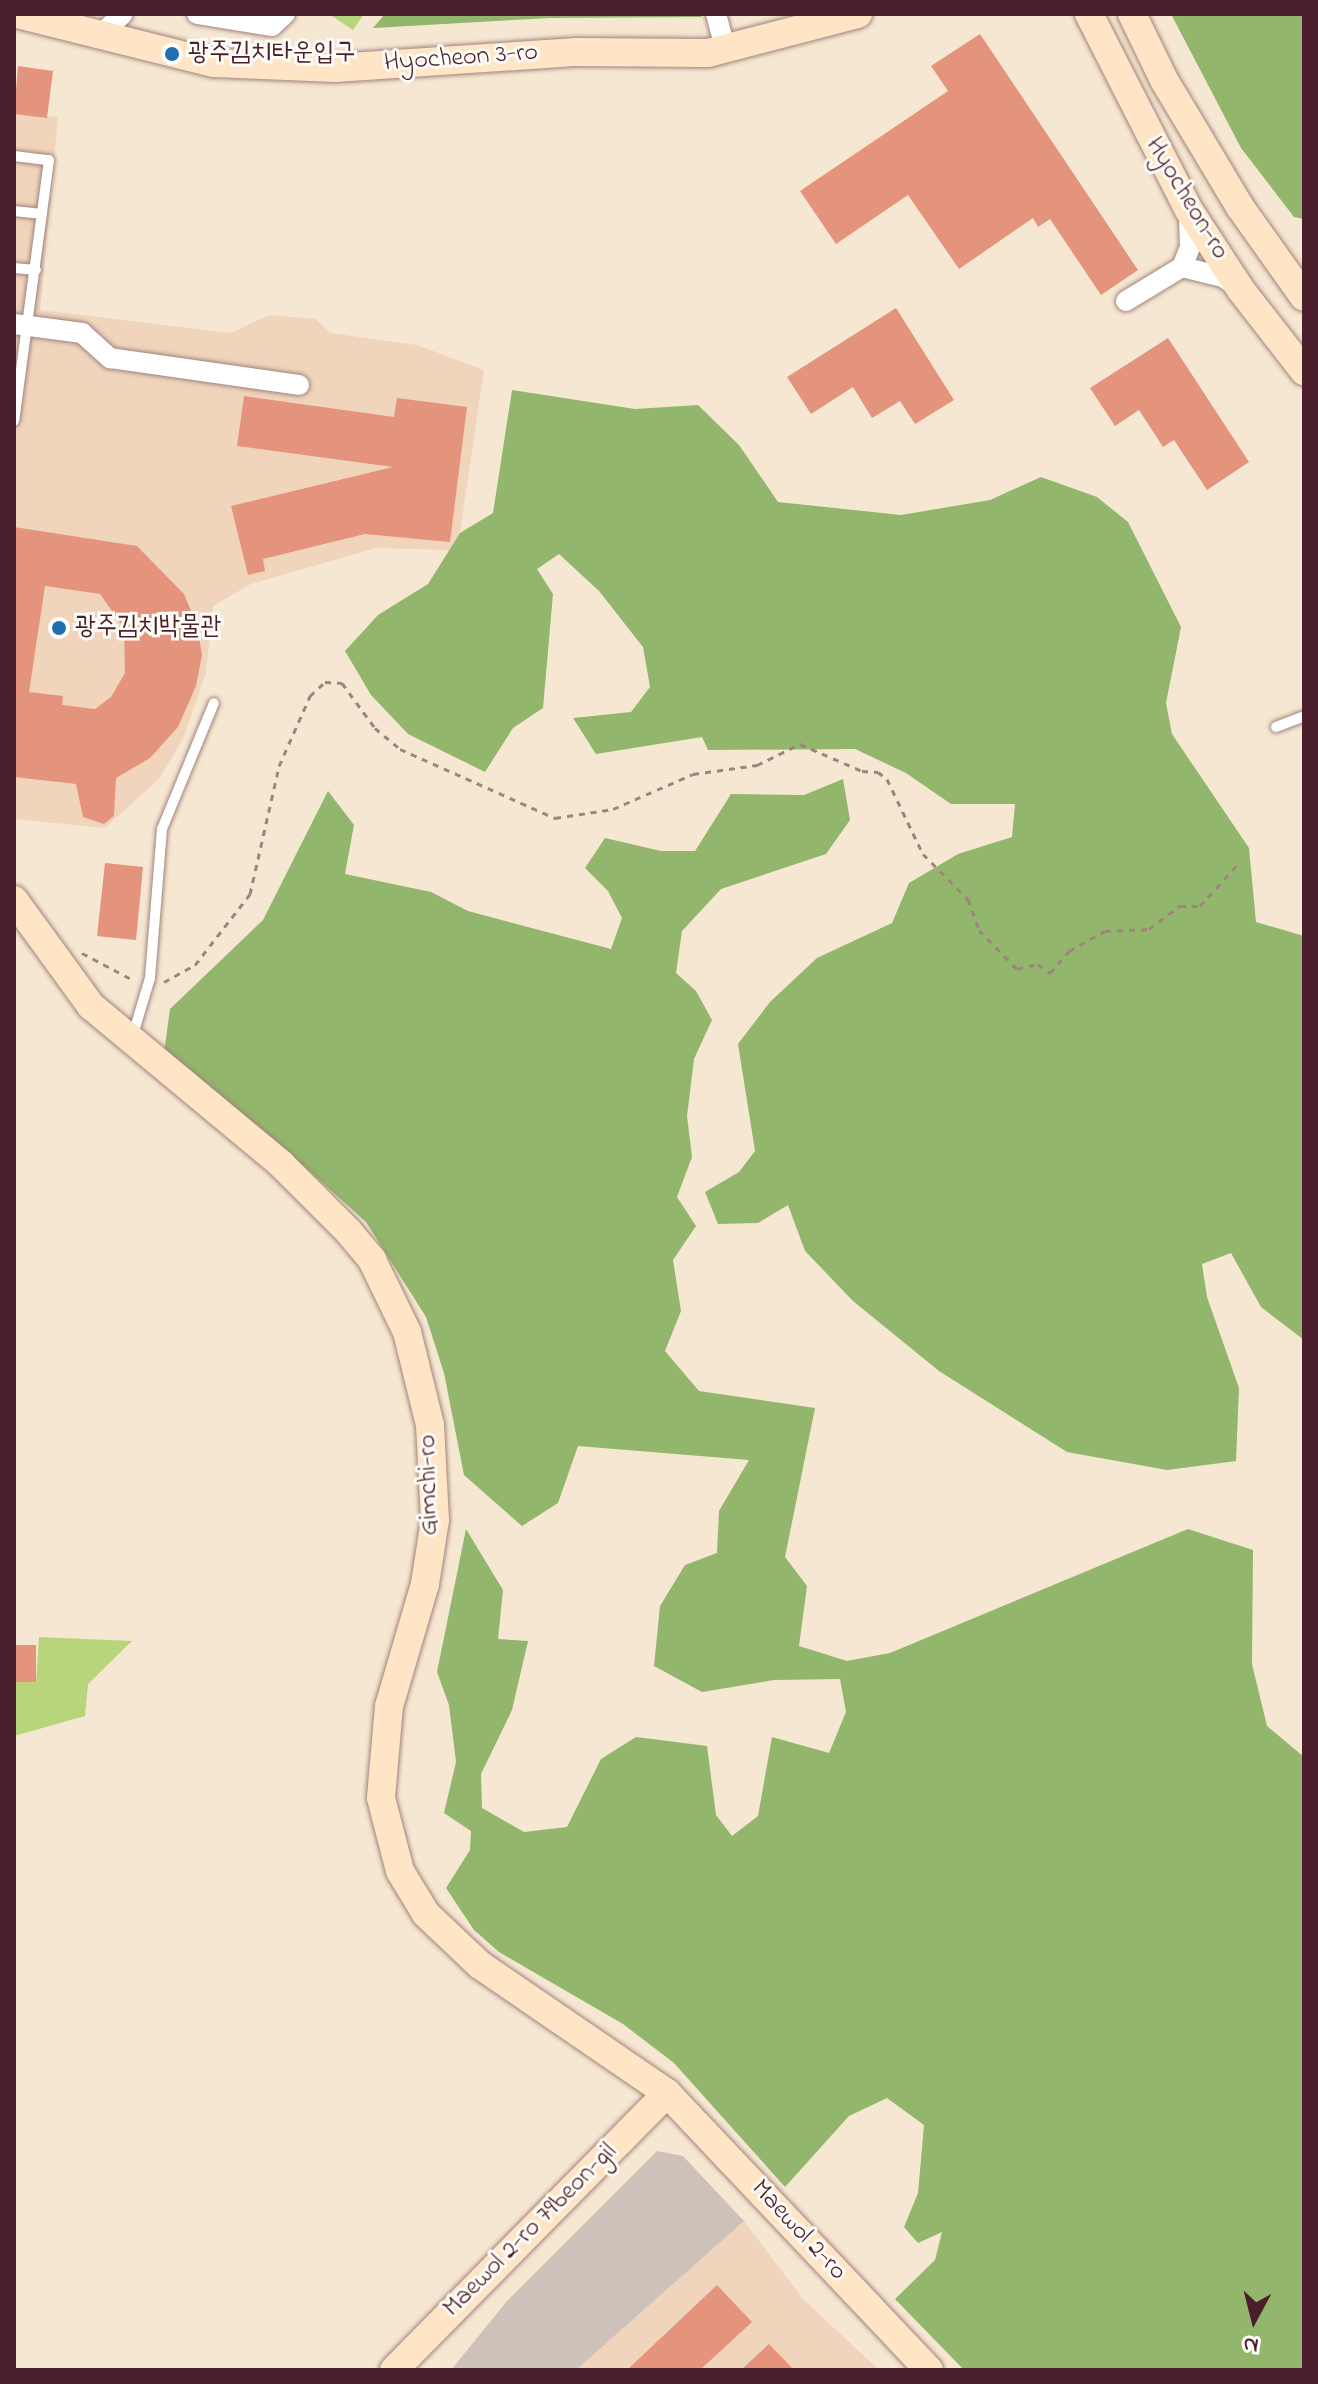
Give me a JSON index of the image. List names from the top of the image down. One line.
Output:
{"streets":{"street":["Hyocheon 3-ro","Hyocheon-ro","Gimchi-ro","Maewol 2-ro 79beon-gil","Maewol 2-ro"]},"crossings":[["Gimchi-ro","Maewol 2-ro 79beon-gil"],["Gimchi-ro","Maewol 2-ro"],["Maewol 2-ro 79beon-gil","Maewol 2-ro"]],"places":["광주김치타운입구","광주김치박물관"],"north":"bottom"}
